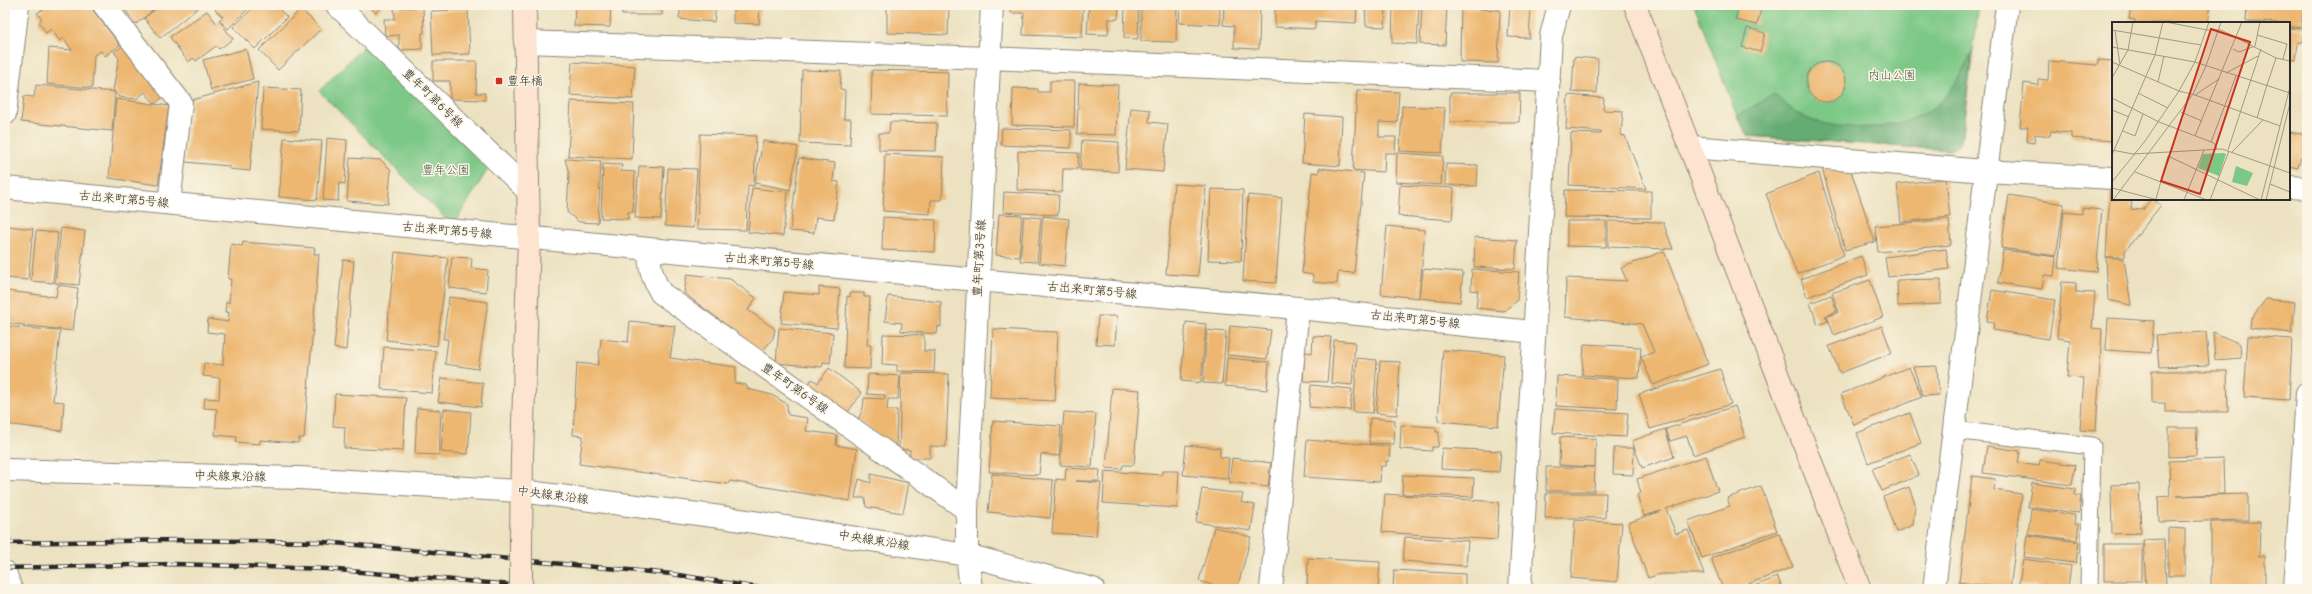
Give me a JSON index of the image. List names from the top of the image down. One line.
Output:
{"streets":{"street":["豊年町第6号線","古出来町第5号線","豊年町第3号線","中央線東沿線"]},"crossings":[["豊年町第6号線","古出来町第5号線"],["豊年町第6号線","豊年町第3号線"],["古出来町第5号線","豊年町第3号線"],["豊年町第3号線","中央線東沿線"]],"parks":["内山公園","豊年公園"],"places":{"transit":["豊年橋"]}}
